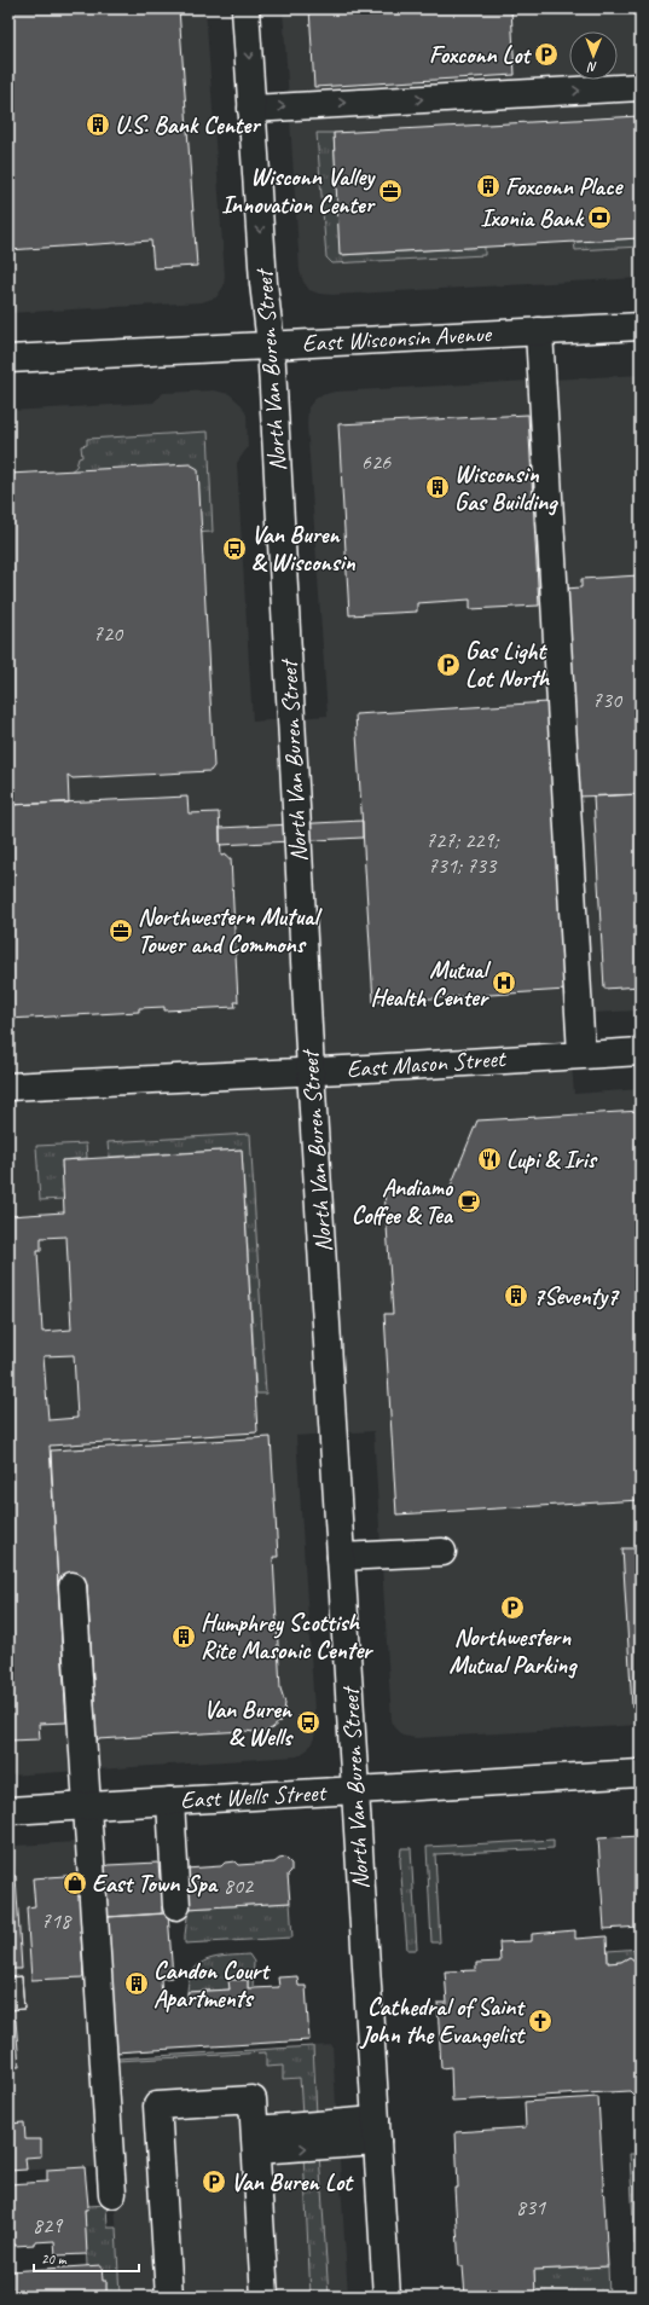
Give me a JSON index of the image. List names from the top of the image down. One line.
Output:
{"streets":{"main road":["East Wisconsin Avenue","North Van Buren Street","East Mason Street","East Wells Street"]},"crossings":[["East Wisconsin Avenue","North Van Buren Street"],["North Van Buren Street","East Mason Street"],["North Van Buren Street","East Wells Street"]],"places":{"parking":["Foxconn Lot","Gas Light Lot North","Northwestern Mutual Parking","Van Buren Lot"],"building":["U.S. Bank Center","Foxconn Place","Wisconsin Gas Building","7Seventy7","Humphrey Scottish Rite Masonic Center","Candon Court Apartments"],"office":["Wisconn Valley Innovation Center","Northwestern Mutual Tower and Commons"],"bank":["Ixonia Bank"],"bus stop":["Van Buren & Wisconsin","Van Buren & Wells"],"hospital":["Mutual Health Center"],"restaurant":["Lupi & Iris"],"cafe":["Andiamo Coffee & Tea"],"shop":["East Town Spa"],"church":["Cathedral of Saint John the Evangelist"]},"house_numbers":["626","720","730","727; 229; 731; 733","802","718","831","829"],"scale_bar":"20 m","north":"bottom"}
